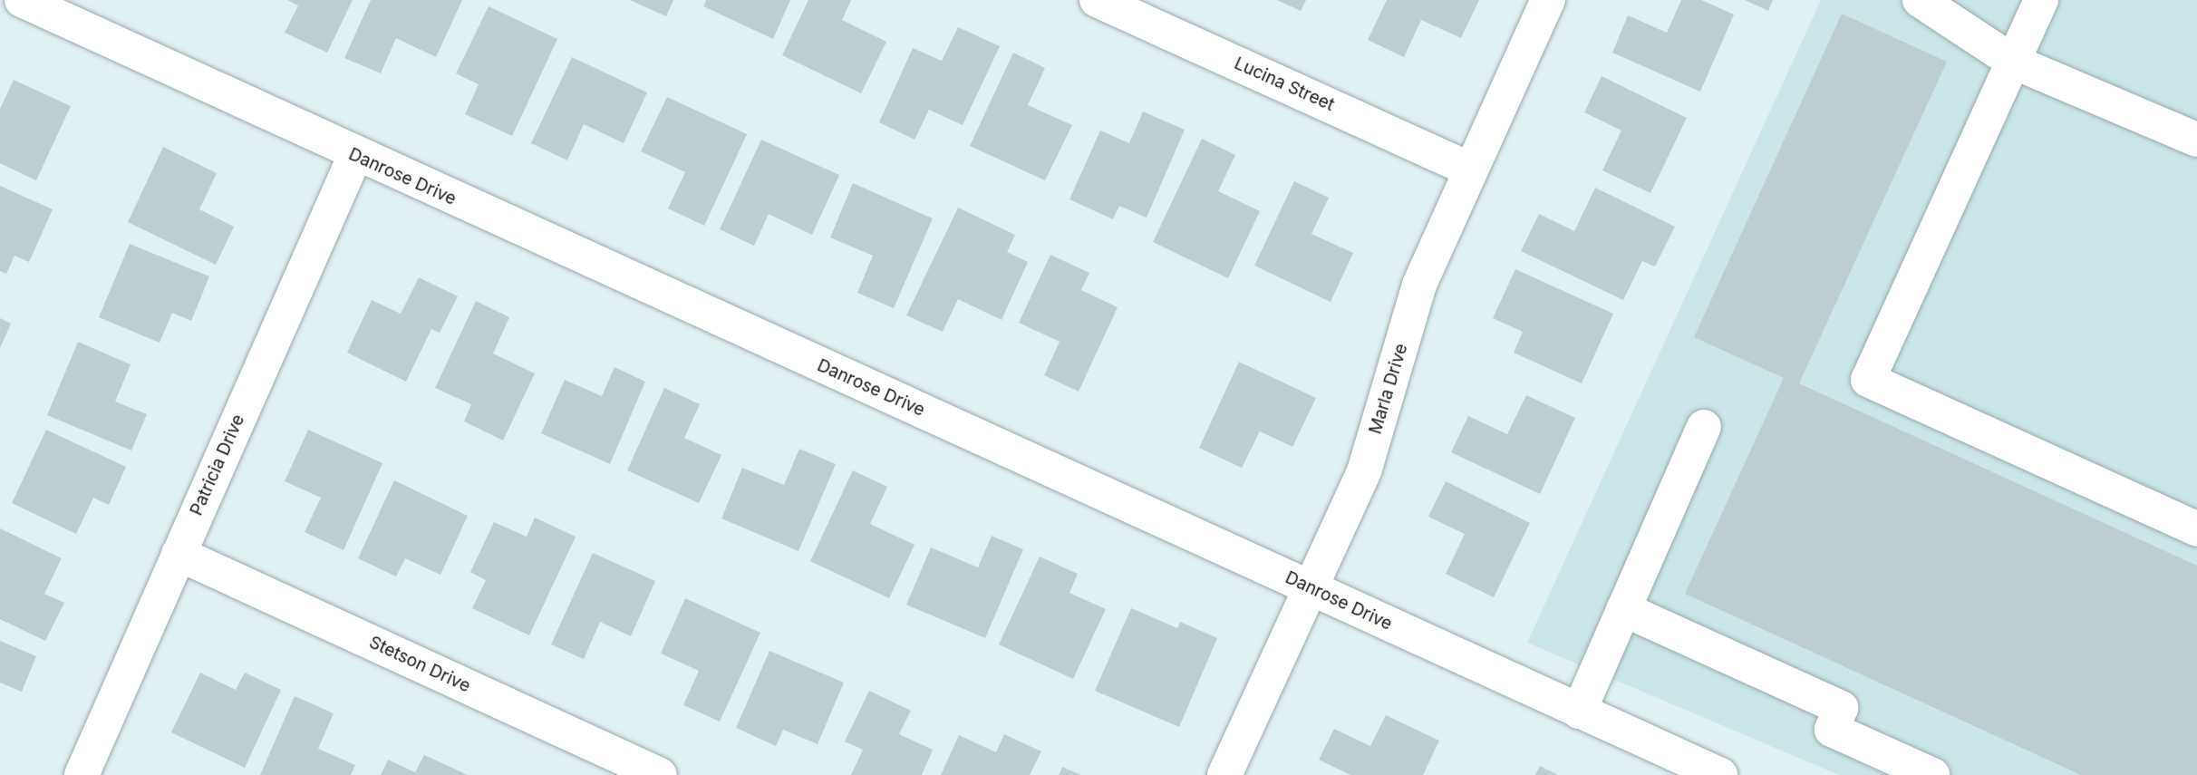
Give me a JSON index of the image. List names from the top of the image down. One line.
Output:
{"streets":{"street":["Lucina Street","Danrose Drive","Marla Drive","Patricia Drive","Stetson Drive"]},"crossings":[["Lucina Street","Marla Drive"],["Danrose Drive","Marla Drive"],["Danrose Drive","Patricia Drive"],["Patricia Drive","Stetson Drive"]]}
